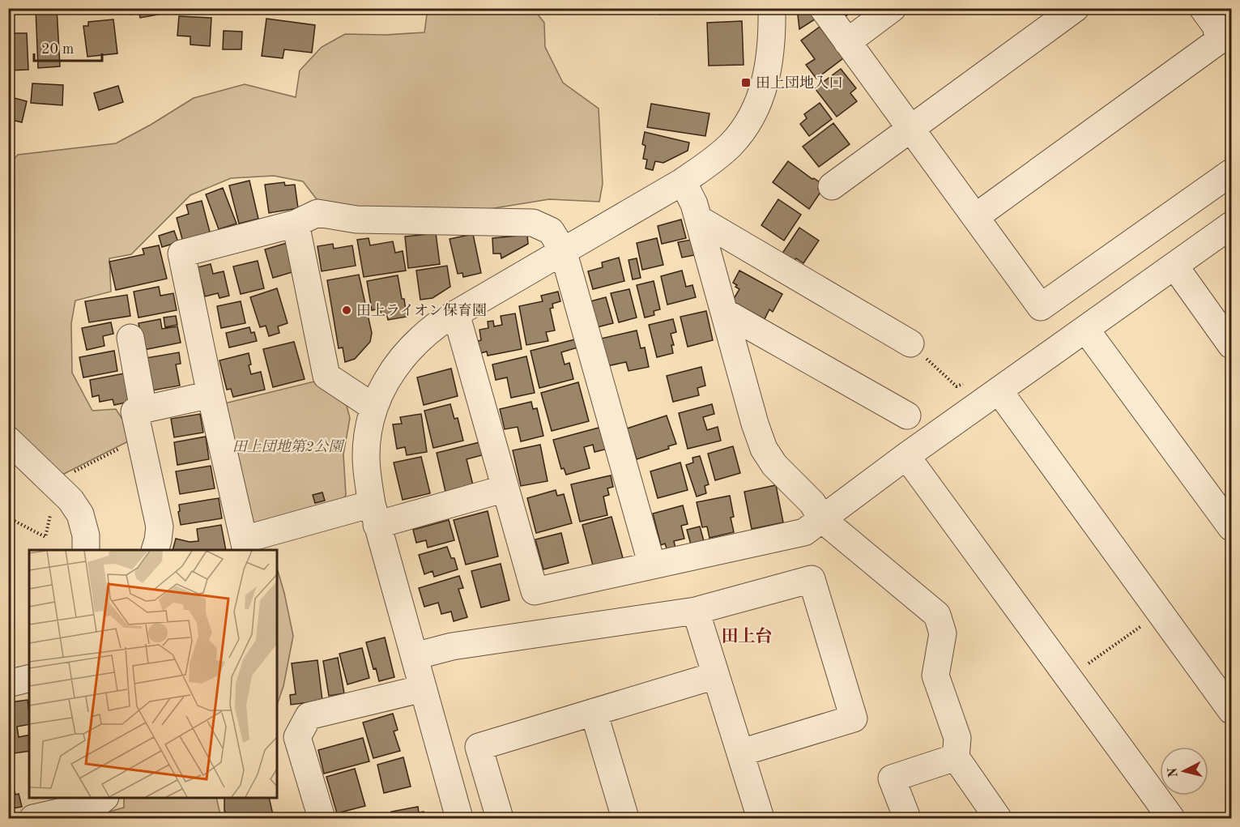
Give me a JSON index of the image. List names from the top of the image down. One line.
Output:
{"districts":["田上台"],"parks":["田上団地第2公園"],"places":{"transit":["田上団地入口"],"other":["田上ライオン保育園"]},"scale_bar":"20 m","north":"left"}
